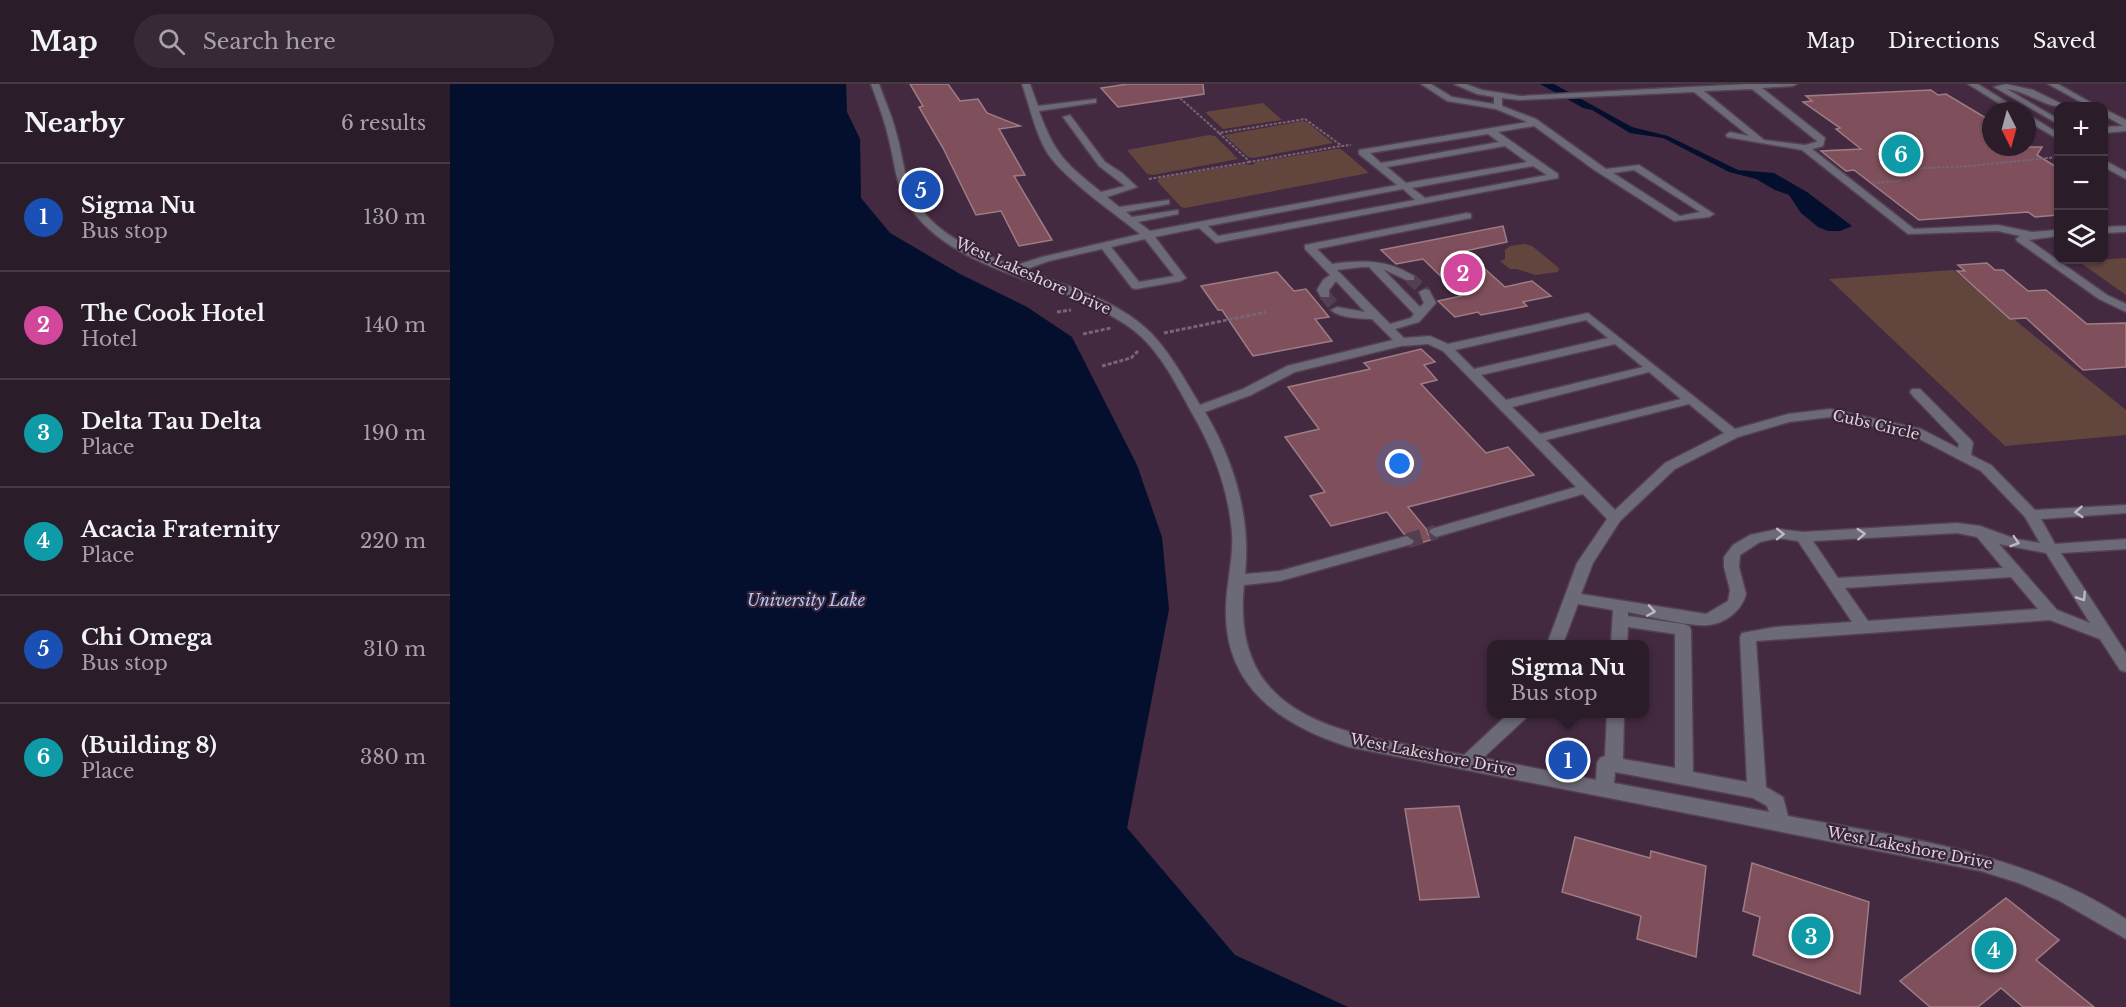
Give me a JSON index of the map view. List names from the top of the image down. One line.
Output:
{"streets":{"street":["West Lakeshore Drive","Cubs Circle"]},"water":["University Lake"],"north":"bottom","page":{"header":"Map","search":"Search here","nav":["Map","Directions","Saved"],"heading":["Nearby","6 results"],"map_buttons":["+","−"],"pins":["6","5","2","1","3","4"],"list":[{"mark":"1","name":"Sigma Nu","note":"Bus stop","value":"130 m"},{"mark":"2","name":"The Cook Hotel","note":"Hotel","value":"140 m"},{"mark":"3","name":"Delta Tau Delta","note":"Place","value":"190 m"},{"mark":"4","name":"Acacia Fraternity","note":"Place","value":"220 m"},{"mark":"5","name":"Chi Omega","note":"Bus stop","value":"310 m"},{"mark":"6","name":"(Building 8)","note":"Place","value":"380 m"}],"popup":["Sigma Nu","Bus stop"]}}
